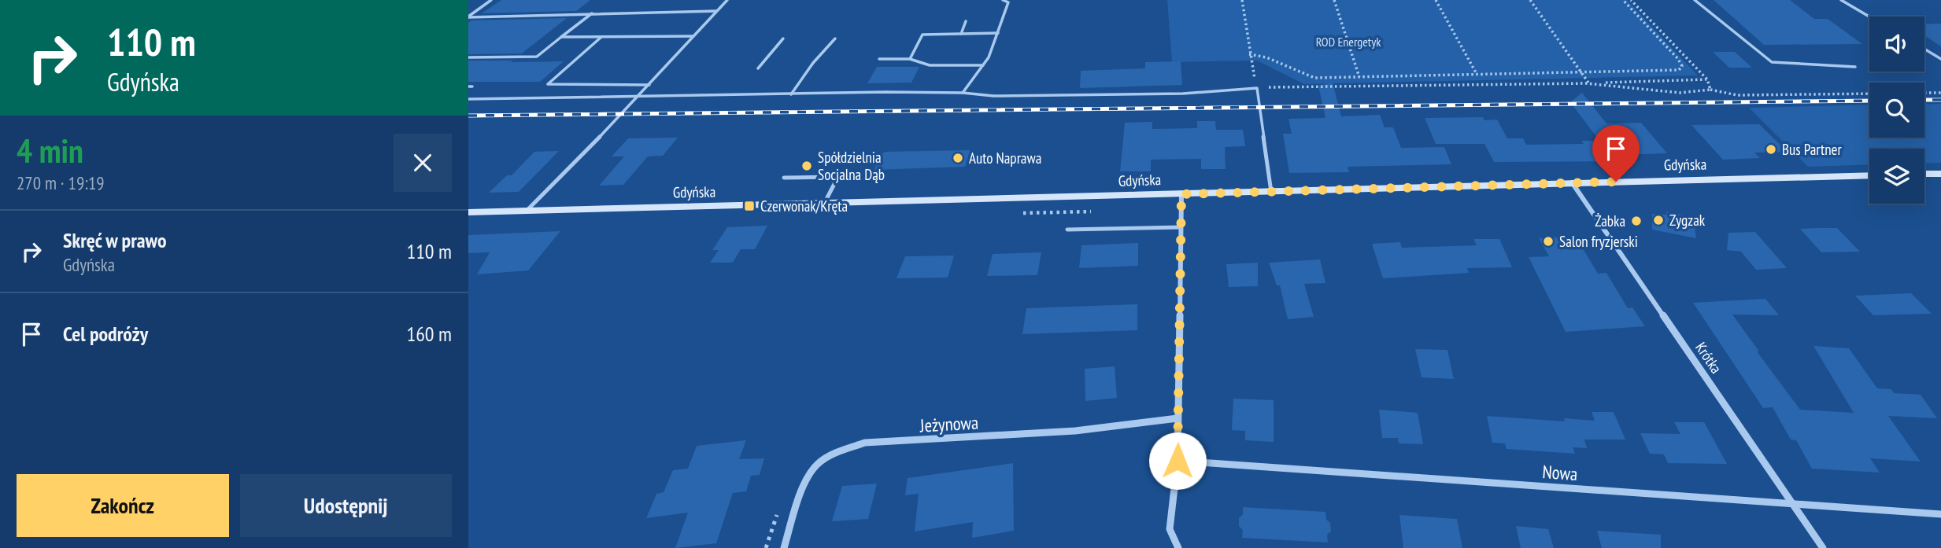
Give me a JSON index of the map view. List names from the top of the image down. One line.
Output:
{"streets":{"main road":["Gdyńska"],"street":["Krótka","Jeżynowa","Nowa"]},"crossings":[["Gdyńska","Krótka"],["Krótka","Nowa"]],"parks":["ROD Energetyk"],"places":{"other":["Bus Partner","Auto Naprawa","Spółdzielnia Socjalna Dąb","Zygzak","Żabka","Salon fryzjerski"],"transit":["Czerwonak/Kręta"]},"page":{"turn":["110 m","Gdyńska"],"heading":["4 min","270 m · 19:19"],"list":[{"name":"Skręć w prawo","note":"Gdyńska","value":"110 m"},{"name":"Cel podróży","value":"160 m"}],"buttons":["Zakończ","Udostępnij"]}}
